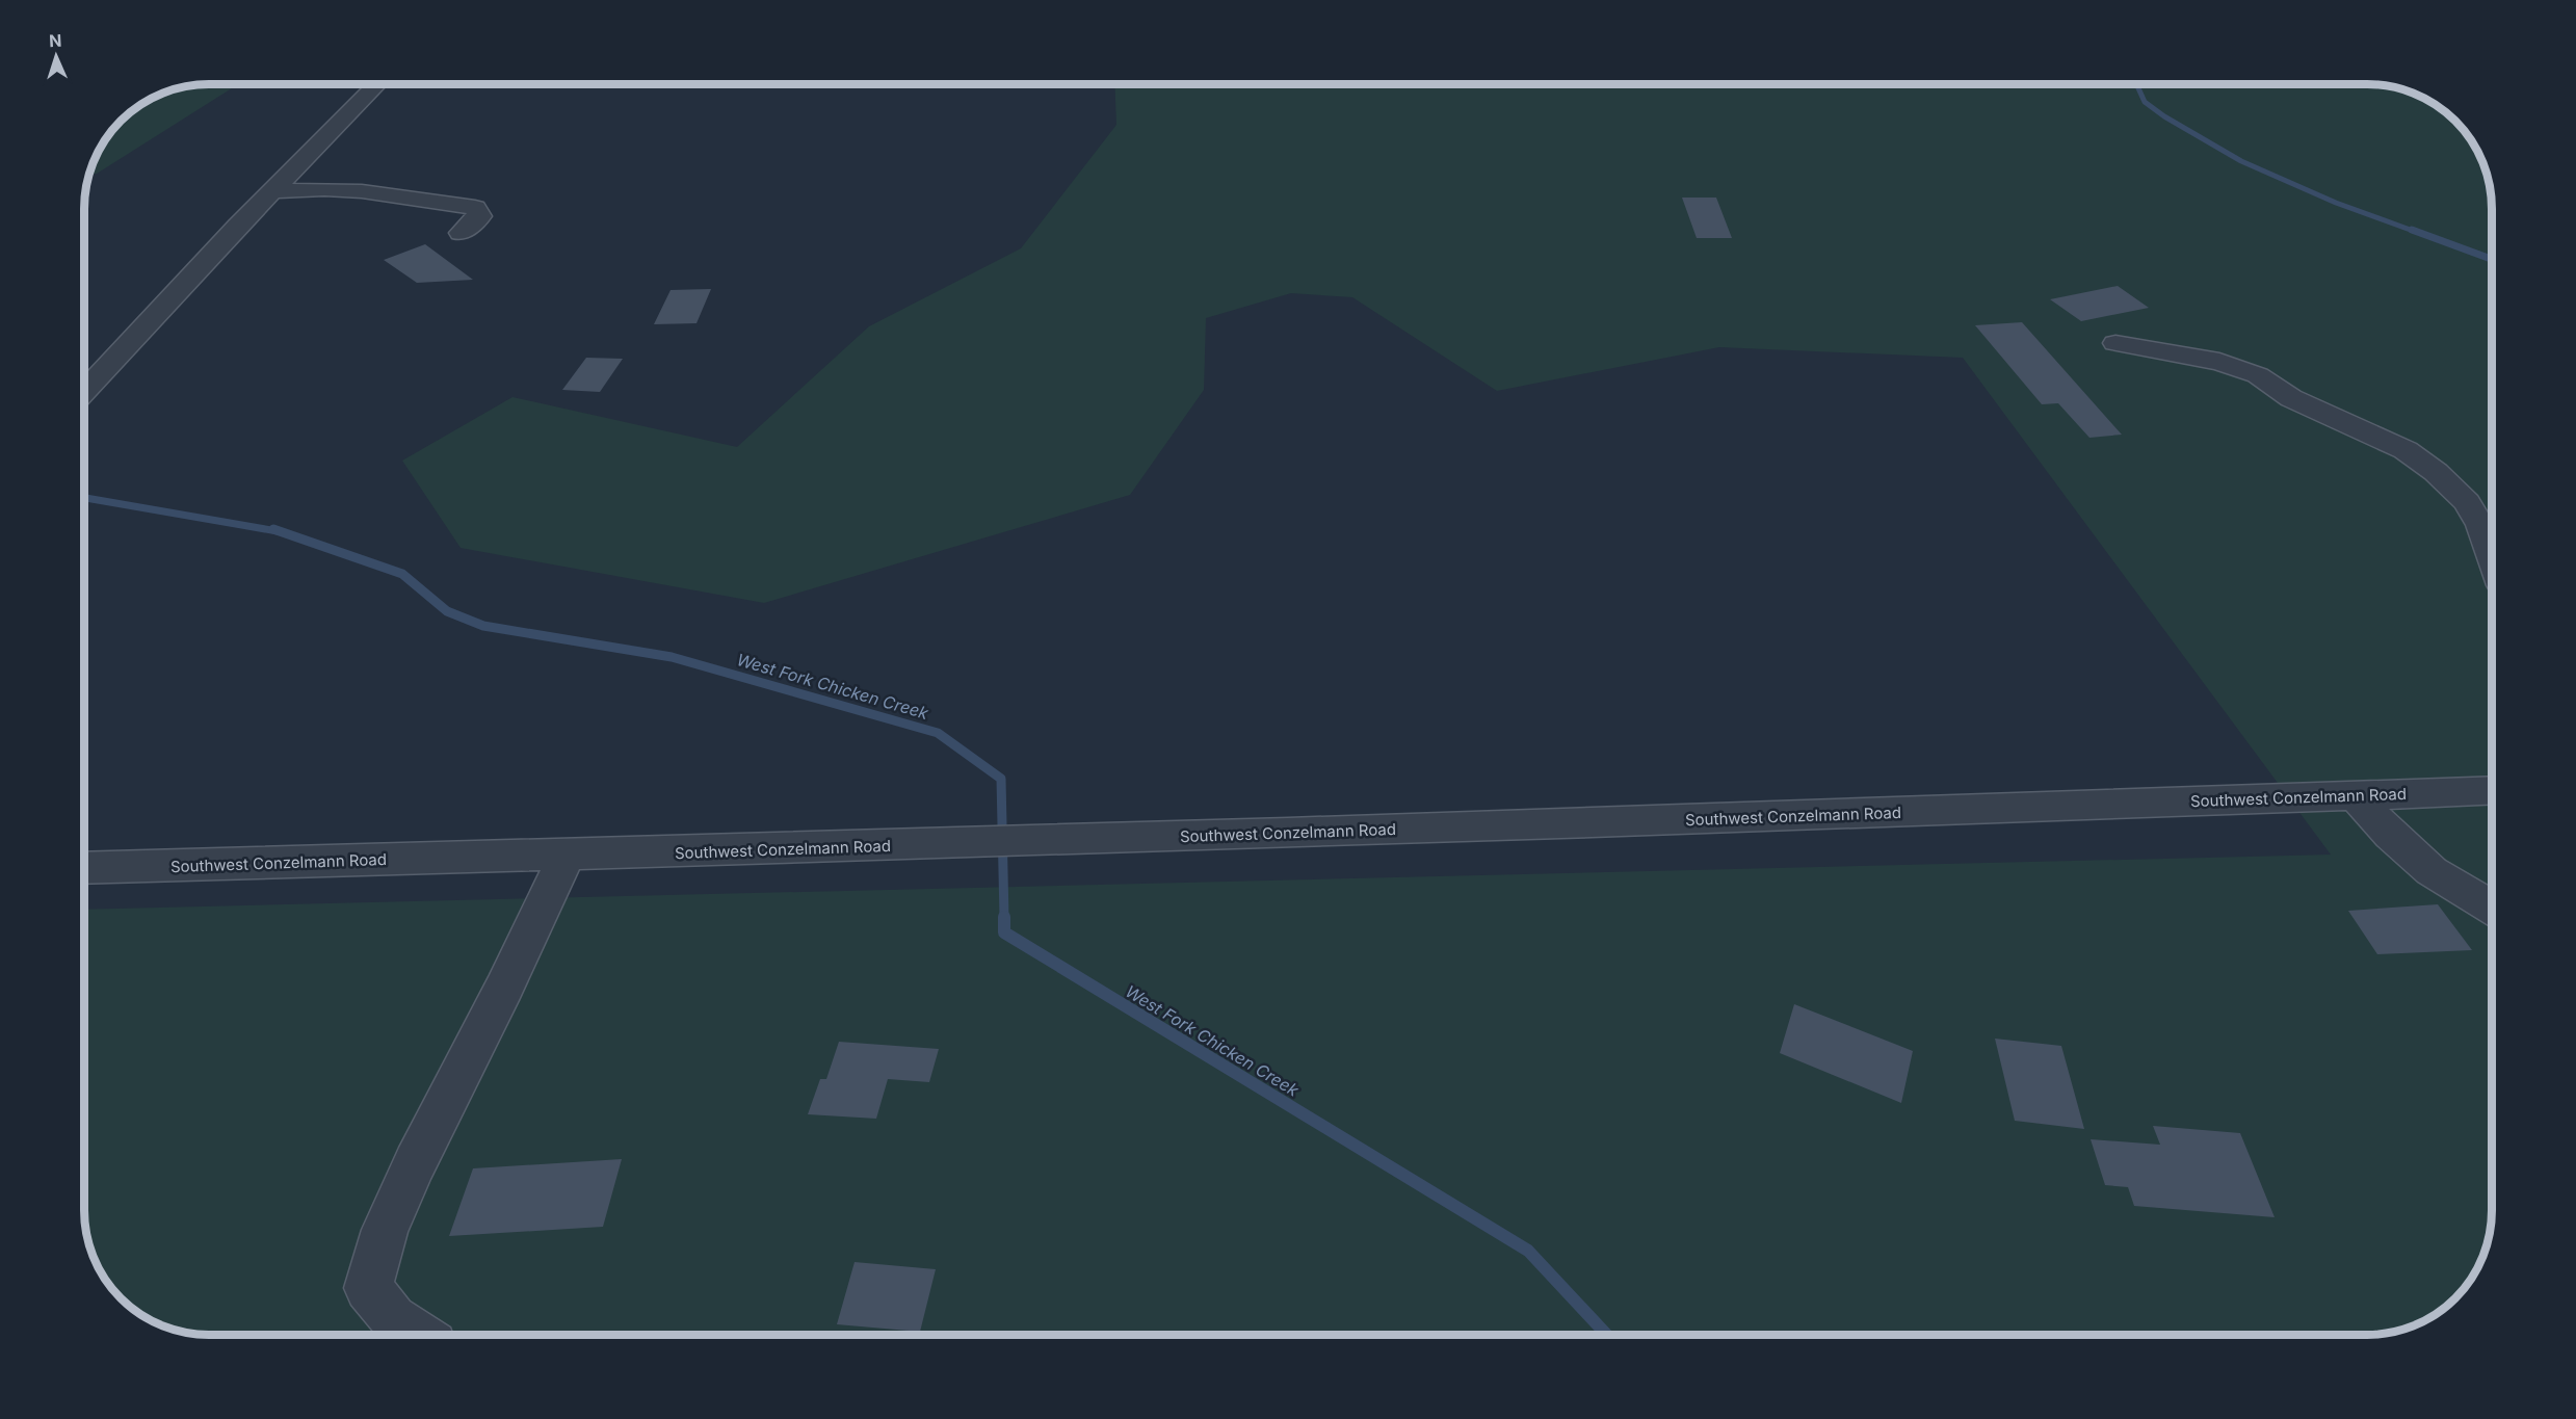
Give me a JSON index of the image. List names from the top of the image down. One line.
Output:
{"streets":{"street":["Southwest Conzelmann Road"]},"water":["West Fork Chicken Creek"],"north":"top"}
